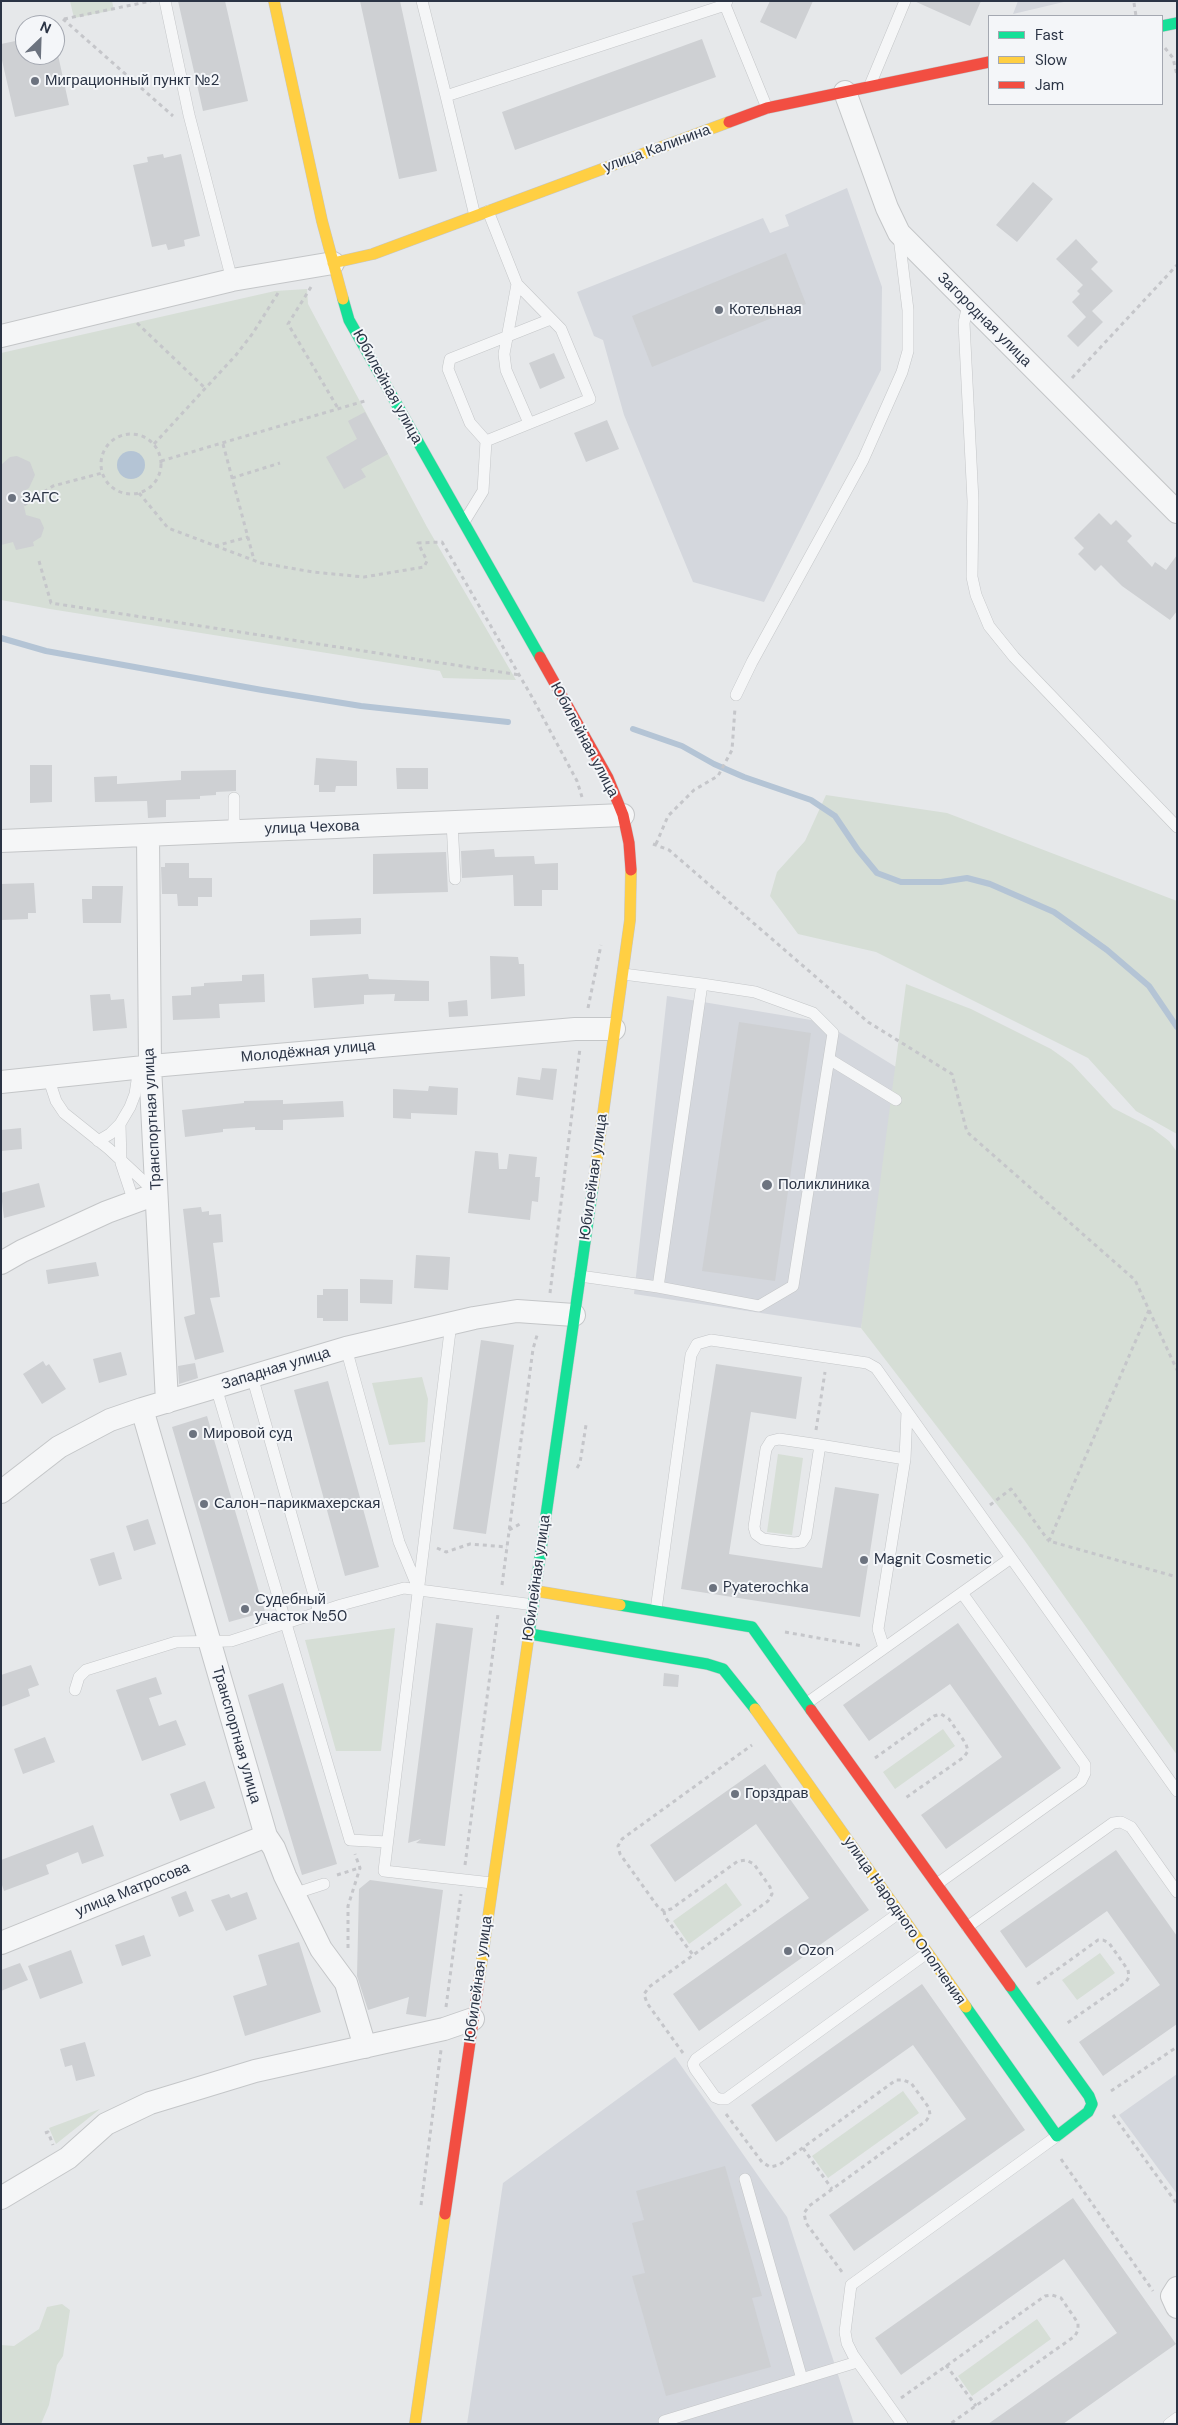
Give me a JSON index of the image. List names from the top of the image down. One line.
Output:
{"streets":{"main road":["улица Калинина","Юбилейная улица","улица Народного Ополчения"],"street":["Загородная улица","улица Чехова","Молодёжная улица","Транспортная улица","Западная улица","улица Матросова"]},"crossings":[["улица Калинина","Загородная улица"],["улица Калинина","Юбилейная улица"],["Юбилейная улица","улица Чехова"],["Юбилейная улица","Молодёжная улица"],["Юбилейная улица","Западная улица"],["Юбилейная улица","улица Народного Ополчения"],["улица Чехова","Транспортная улица"],["Молодёжная улица","Транспортная улица"],["Транспортная улица","Западная улица"],["Транспортная улица","улица Матросова"]],"places":["Миграционный пункт №2","Котельная","ЗАГС","Поликлиника","Мировой суд","Салон-парикмахерская","Magnit Cosmetic","Pyaterochka","Судебный участок №50","Горздрав","Ozon"],"legend":["Fast","Slow","Jam"],"north":"top right"}
